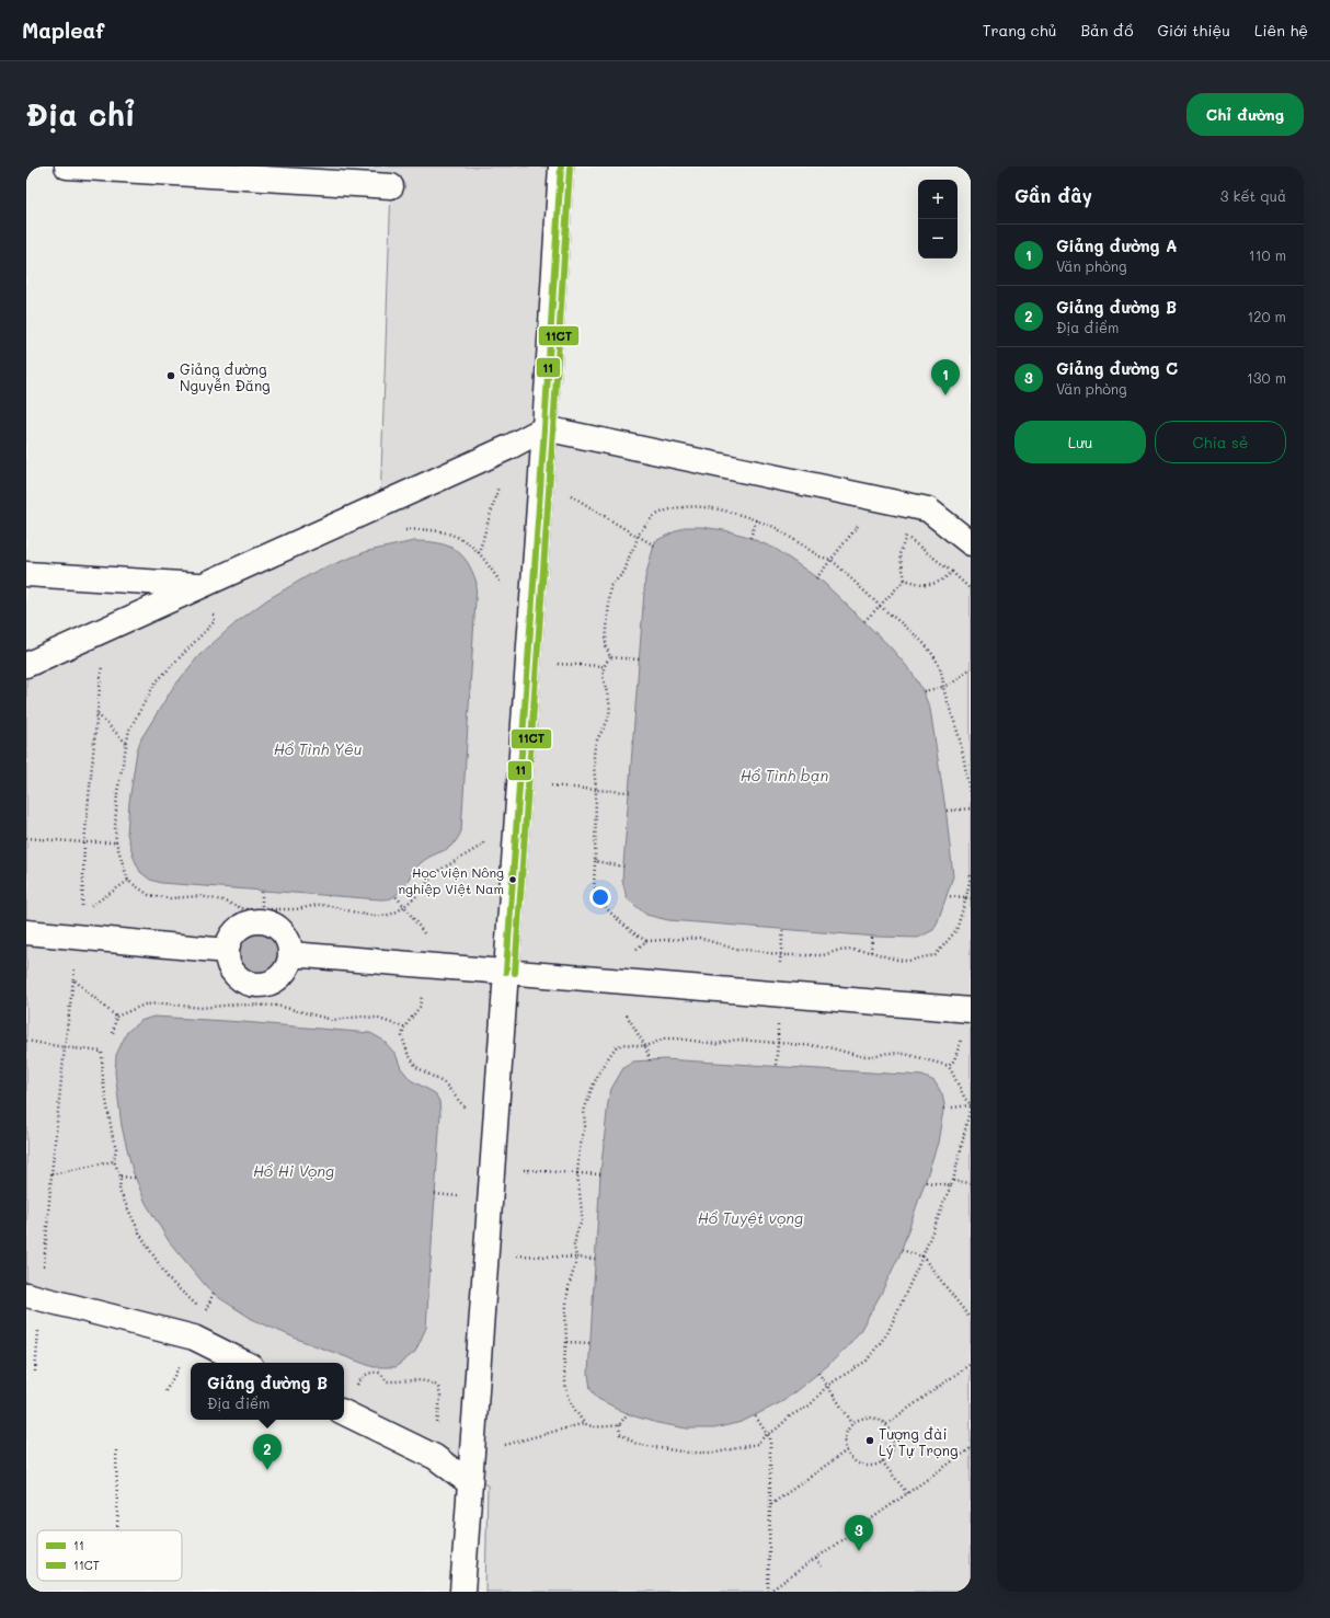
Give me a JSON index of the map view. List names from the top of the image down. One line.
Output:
{"water":["Hồ Tình Yêu","Hồ Tình bạn","Hồ Hi Vọng","Hồ Tuyệt vọng"],"places":["Giảng đường Nguyễn Đăng","Học viện Nông nghiệp Việt Nam","Tượng đài Lý Tự Trọng"],"lines":["transit line 11","transit line 11CT"],"legend":["11","11CT"],"page":{"header":"Mapleaf","nav":["Trang chủ","Bản đồ","Giới thiệu","Liên hệ"],"buttons":["Chỉ đường",["Lưu","Chia sẻ"]],"title":"Địa chỉ","heading":["Gần đây","3 kết quả"],"map_buttons":["+","−"],"list":[{"mark":"1","name":"Giảng đường A","note":"Văn phòng","value":"110 m"},{"mark":"2","name":"Giảng đường B","note":"Địa điểm","value":"120 m"},{"mark":"3","name":"Giảng đường C","note":"Văn phòng","value":"130 m"}],"pins":["1","2","3"],"popup":["Giảng đường B","Địa điểm"]}}
